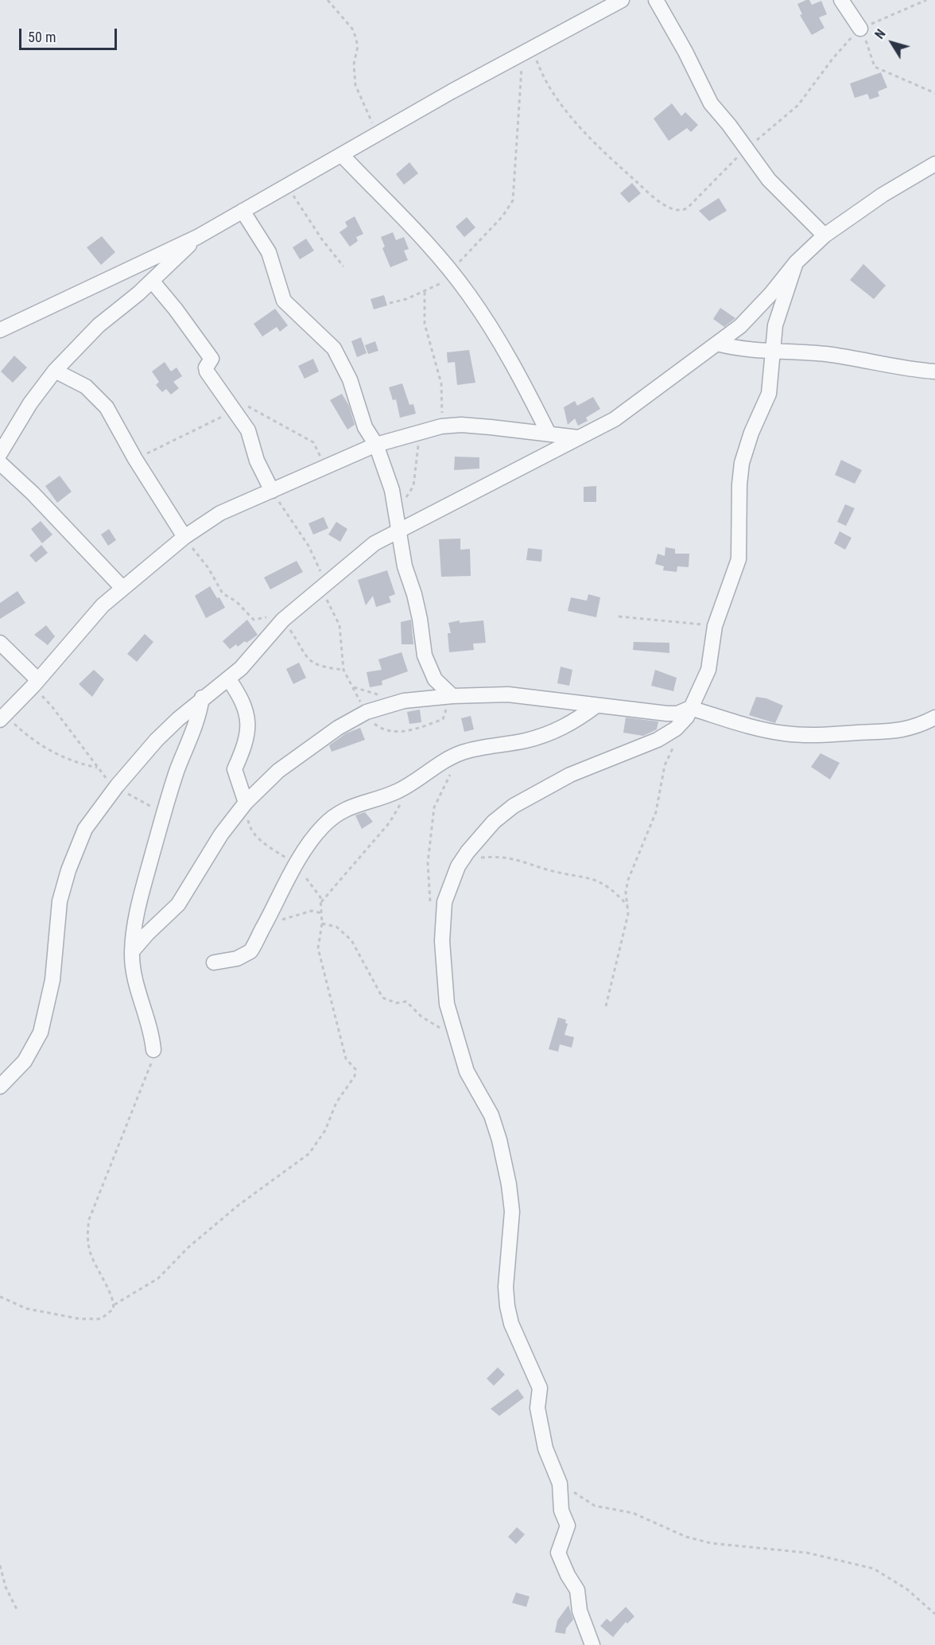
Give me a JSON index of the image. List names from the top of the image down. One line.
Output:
{"scale_bar":"50 m","north":"top left"}
